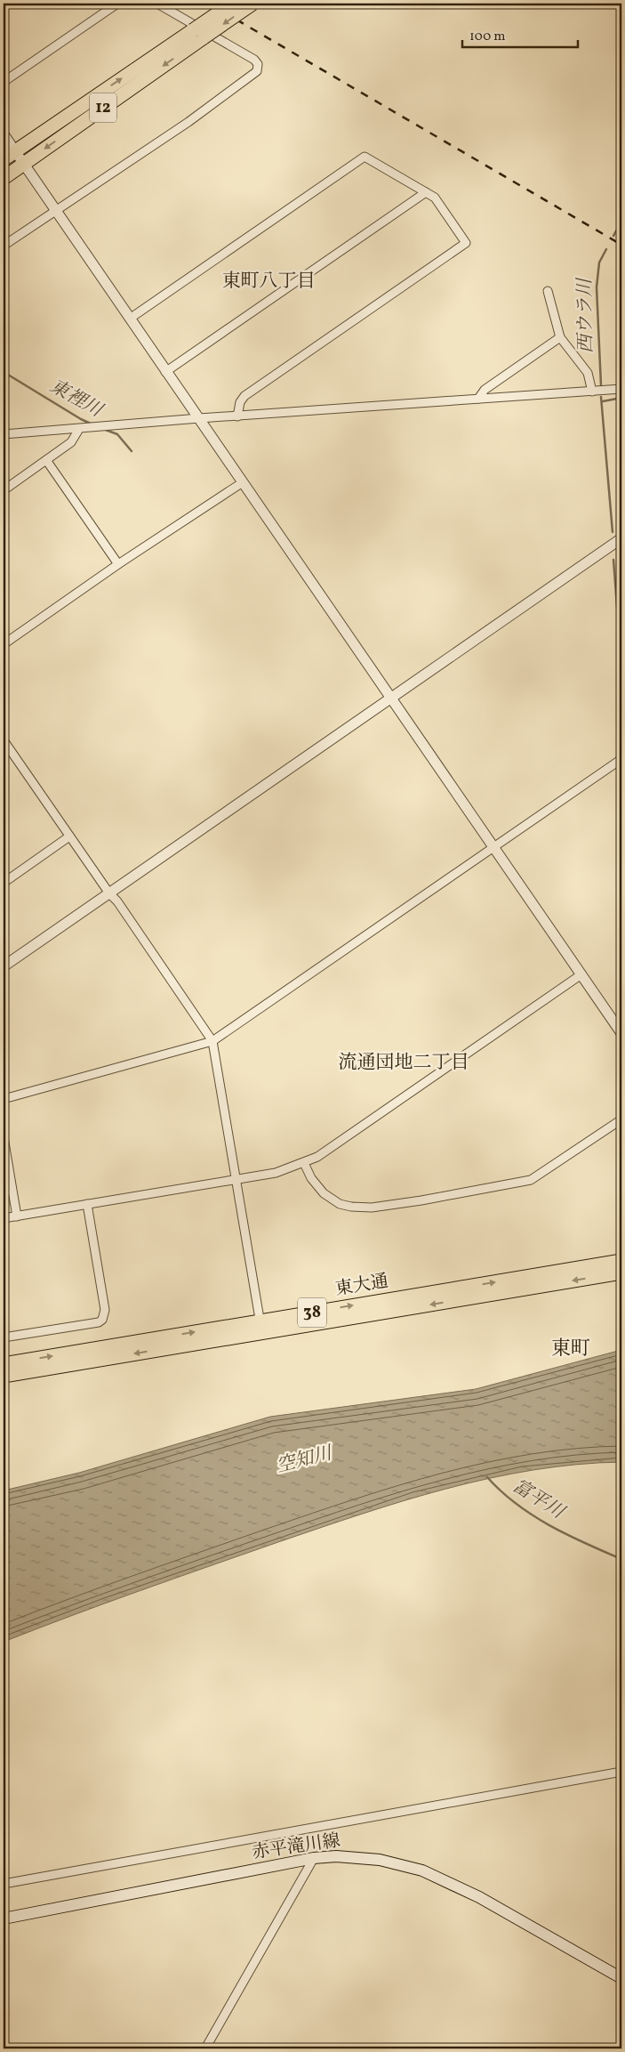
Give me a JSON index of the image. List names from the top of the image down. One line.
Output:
{"streets":{"highway":["12","東大通","38"],"main road":["赤平滝川線"]},"districts":["東町八丁目","流通団地二丁目","東町"],"water":["西ウラ川","東裡川","空知川","富平川"],"scale_bar":"100 m"}
